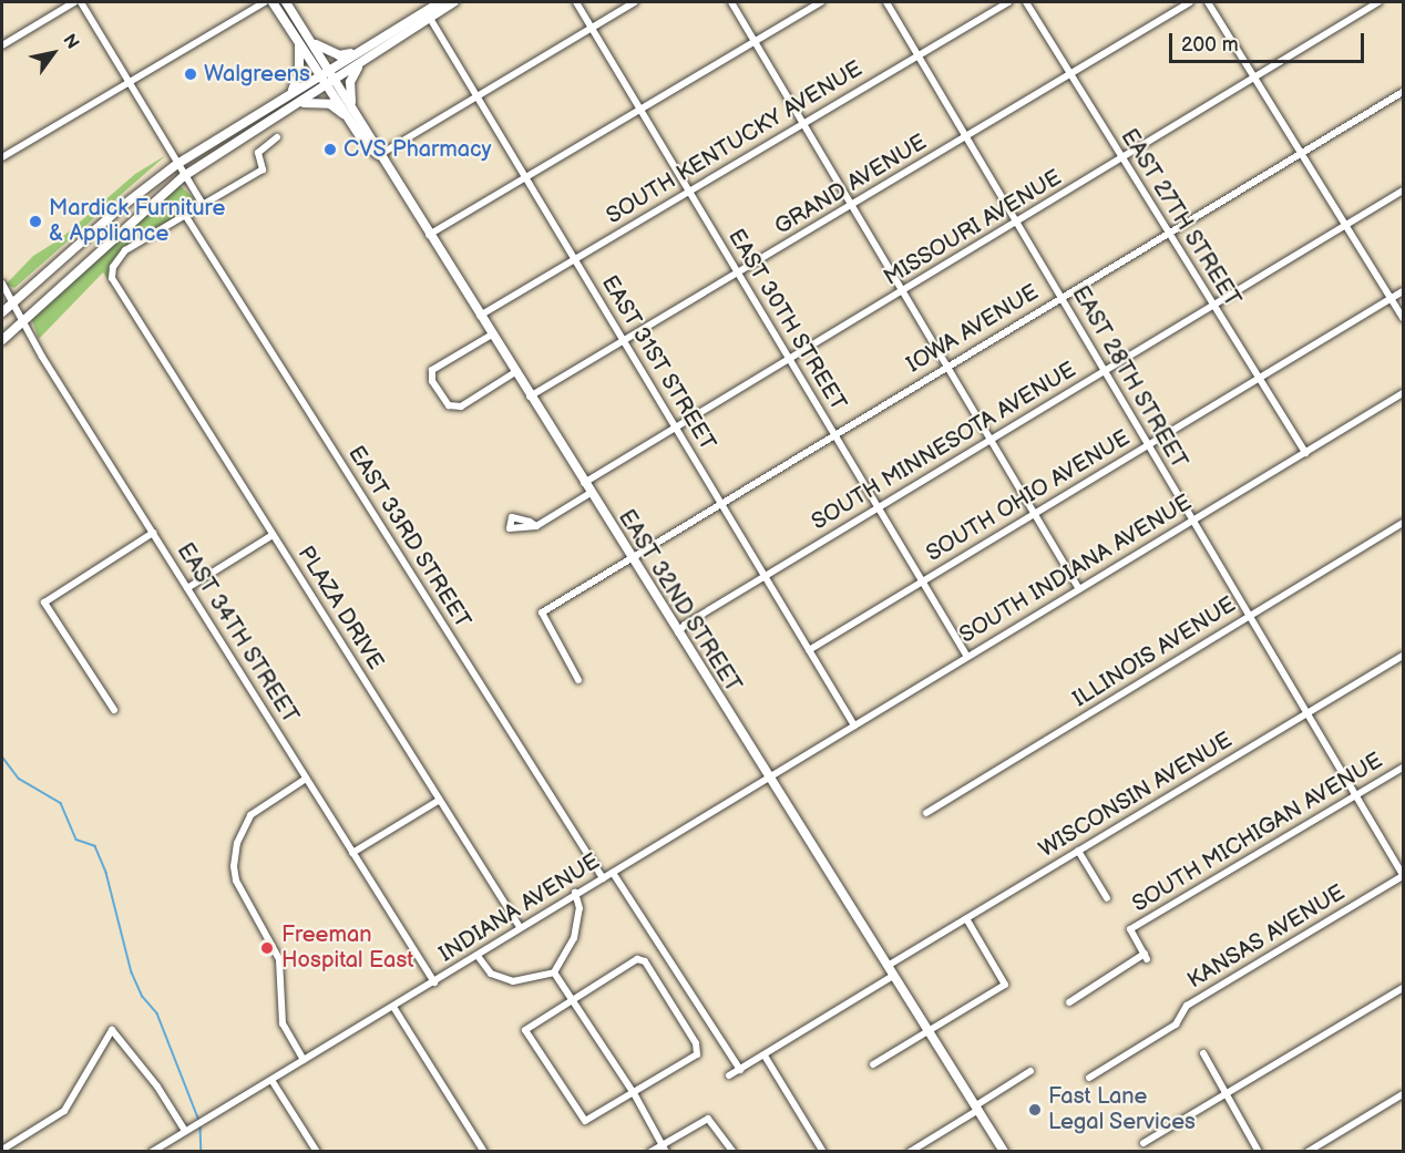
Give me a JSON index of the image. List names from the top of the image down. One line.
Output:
{"streets":{"main road":["EAST 32ND STREET"],"street":["SOUTH KENTUCKY AVENUE","GRAND AVENUE","EAST 27TH STREET","MISSOURI AVENUE","EAST 30TH STREET","IOWA AVENUE","EAST 31ST STREET","EAST 28TH STREET","SOUTH MINNESOTA AVENUE","SOUTH OHIO AVENUE","EAST 33RD STREET","SOUTH INDIANA AVENUE","PLAZA DRIVE","EAST 34TH STREET","ILLINOIS AVENUE","WISCONSIN AVENUE","SOUTH MICHIGAN AVENUE","INDIANA AVENUE","KANSAS AVENUE"]},"crossings":[["SOUTH KENTUCKY AVENUE","EAST 30TH STREET"],["SOUTH KENTUCKY AVENUE","EAST 31ST STREET"],["SOUTH KENTUCKY AVENUE","EAST 28TH STREET"],["SOUTH KENTUCKY AVENUE","EAST 32ND STREET"],["GRAND AVENUE","EAST 27TH STREET"],["GRAND AVENUE","EAST 30TH STREET"],["GRAND AVENUE","EAST 31ST STREET"],["GRAND AVENUE","EAST 28TH STREET"],["GRAND AVENUE","EAST 32ND STREET"],["EAST 27TH STREET","MISSOURI AVENUE"],["EAST 27TH STREET","IOWA AVENUE"],["EAST 27TH STREET","SOUTH MINNESOTA AVENUE"],["EAST 27TH STREET","SOUTH OHIO AVENUE"],["EAST 27TH STREET","SOUTH INDIANA AVENUE"],["MISSOURI AVENUE","EAST 30TH STREET"],["MISSOURI AVENUE","EAST 31ST STREET"],["MISSOURI AVENUE","EAST 28TH STREET"],["MISSOURI AVENUE","EAST 32ND STREET"],["EAST 30TH STREET","IOWA AVENUE"],["EAST 30TH STREET","SOUTH MINNESOTA AVENUE"],["EAST 30TH STREET","SOUTH OHIO AVENUE"],["EAST 30TH STREET","SOUTH INDIANA AVENUE"],["IOWA AVENUE","EAST 31ST STREET"],["IOWA AVENUE","EAST 28TH STREET"],["IOWA AVENUE","EAST 32ND STREET"],["EAST 31ST STREET","SOUTH MINNESOTA AVENUE"],["EAST 31ST STREET","SOUTH OHIO AVENUE"],["EAST 31ST STREET","SOUTH INDIANA AVENUE"],["EAST 28TH STREET","SOUTH MINNESOTA AVENUE"],["EAST 28TH STREET","SOUTH OHIO AVENUE"],["EAST 28TH STREET","SOUTH INDIANA AVENUE"],["EAST 28TH STREET","ILLINOIS AVENUE"],["EAST 28TH STREET","WISCONSIN AVENUE"],["EAST 28TH STREET","SOUTH MICHIGAN AVENUE"],["EAST 28TH STREET","KANSAS AVENUE"],["SOUTH MINNESOTA AVENUE","EAST 32ND STREET"],["EAST 33RD STREET","PLAZA DRIVE"],["EAST 33RD STREET","INDIANA AVENUE"],["SOUTH INDIANA AVENUE","EAST 32ND STREET"],["SOUTH INDIANA AVENUE","INDIANA AVENUE"],["EAST 32ND STREET","WISCONSIN AVENUE"],["EAST 32ND STREET","INDIANA AVENUE"],["PLAZA DRIVE","INDIANA AVENUE"],["EAST 34TH STREET","INDIANA AVENUE"]],"places":["Walgreens","CVS Pharmacy","Mardick Furniture & Appliance","Freeman Hospital East","Fast Lane Legal Services"],"scale_bar":"200 m","north":"top right"}
